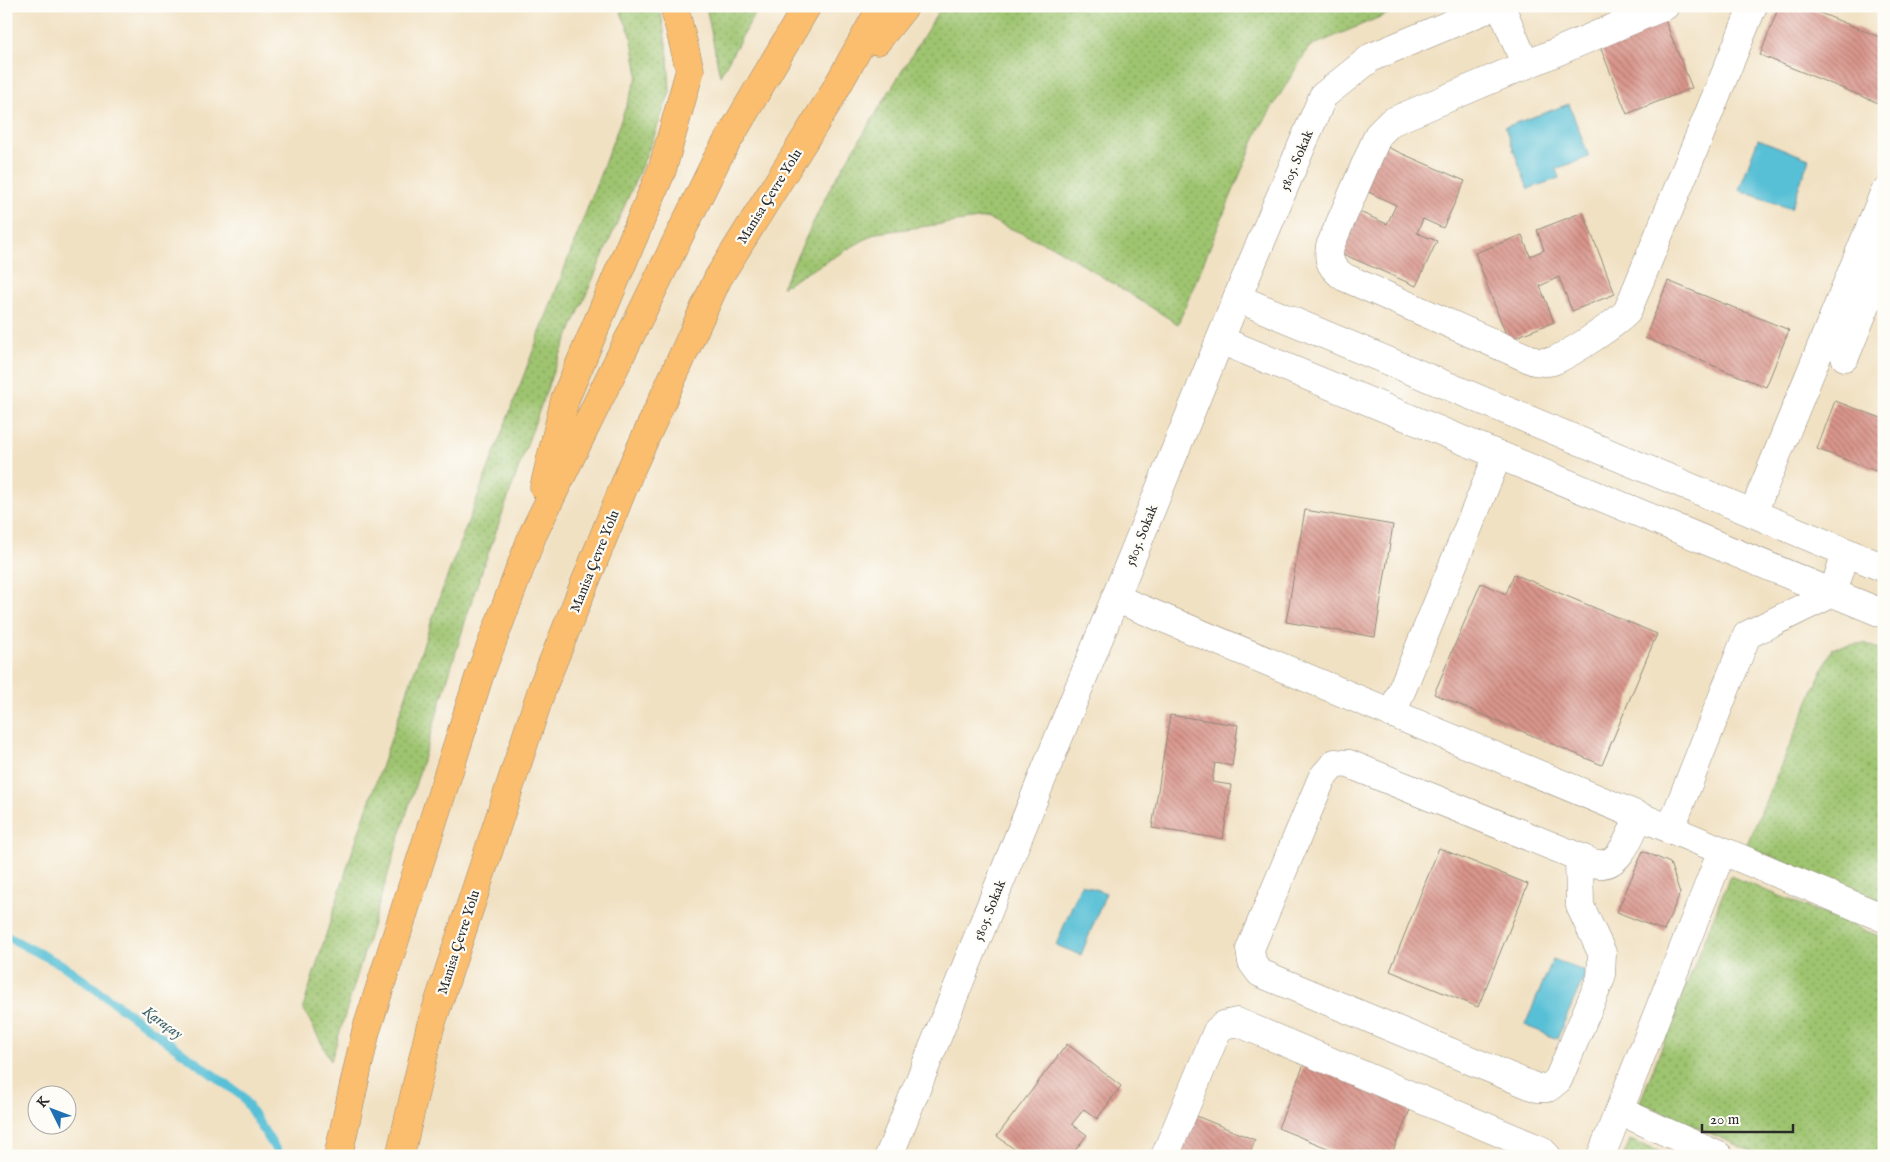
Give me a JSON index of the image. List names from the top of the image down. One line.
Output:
{"streets":{"highway":["Manisa Çevre Yolu"],"street":["5805. Sokak"]},"water":["Karaçay"],"scale_bar":"20 m","north":"top left"}
